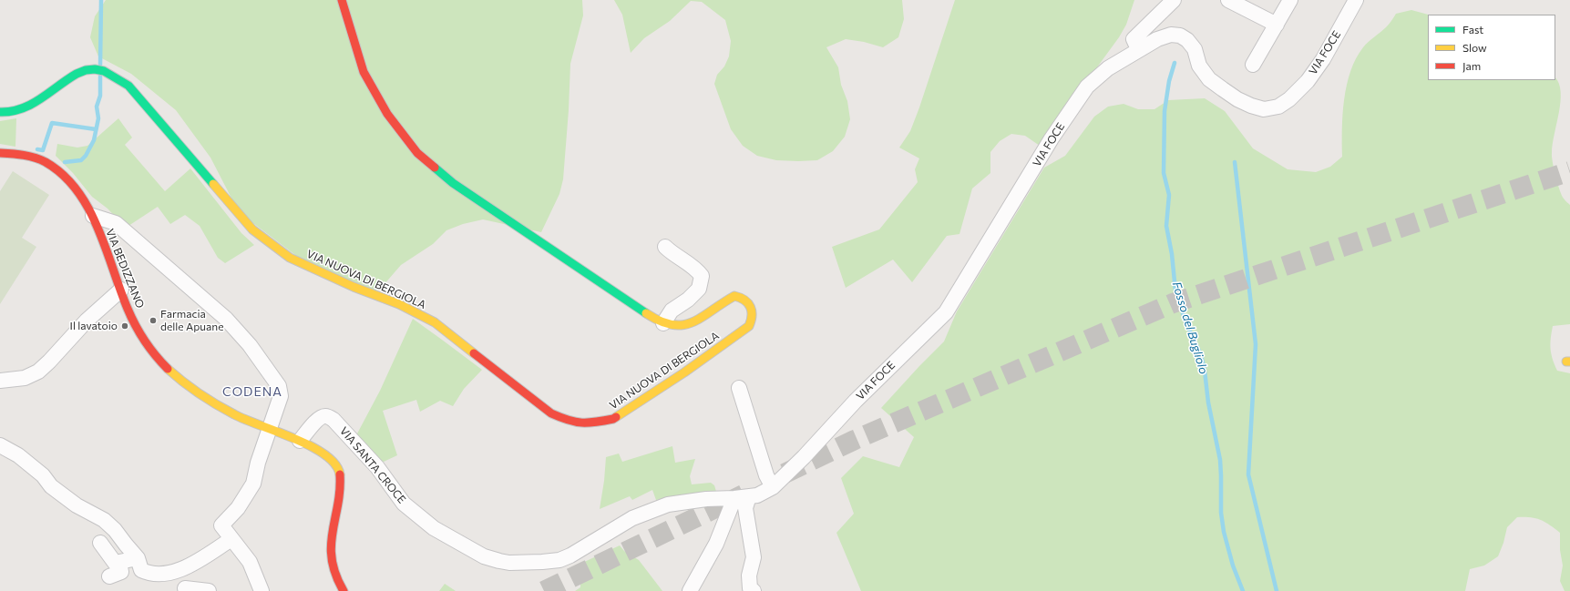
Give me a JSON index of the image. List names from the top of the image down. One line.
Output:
{"streets":{"street":["VIA FOCE","VIA BEDIZZANO","VIA NUOVA DI BERGIOLA","VIA SANTA CROCE"]},"crossings":[["VIA FOCE","VIA SANTA CROCE"],["VIA BEDIZZANO","VIA SANTA CROCE"]],"districts":["CODENA"],"water":["Fosso del Bugliolo"],"places":["Farmacia delle Apuane","Il lavatoio"],"legend":["Fast","Slow","Jam"]}
